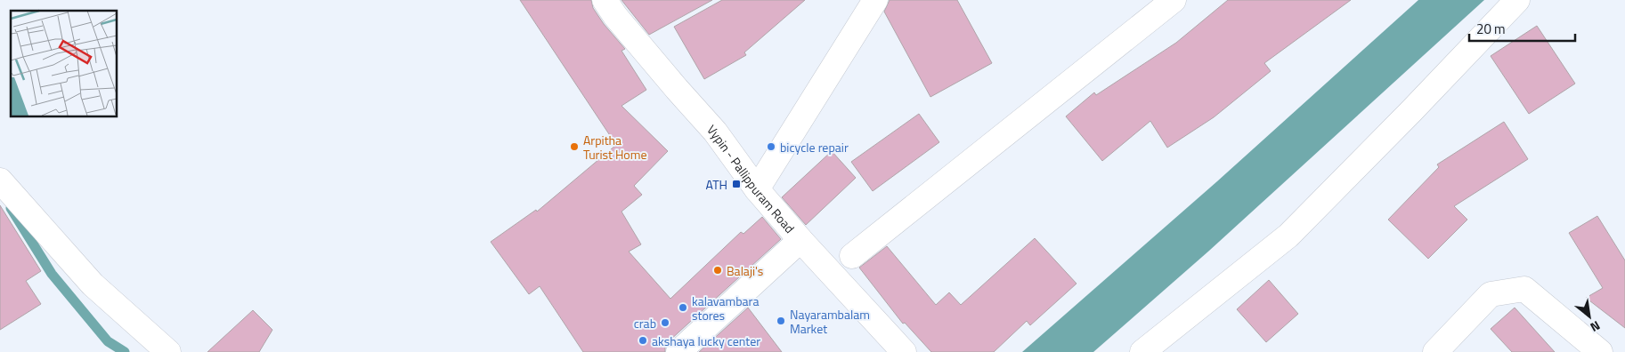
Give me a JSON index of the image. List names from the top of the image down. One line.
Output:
{"streets":{"street":["Vypin - Pallippuram Road"]},"places":{"other":["Arpitha Turist Home","bicycle repair","Balaji's","kalavambara stores","Nayarambalam Market","crab","akshaya lucky center"],"transit":["ATH"]},"scale_bar":"20 m","north":"bottom right"}
